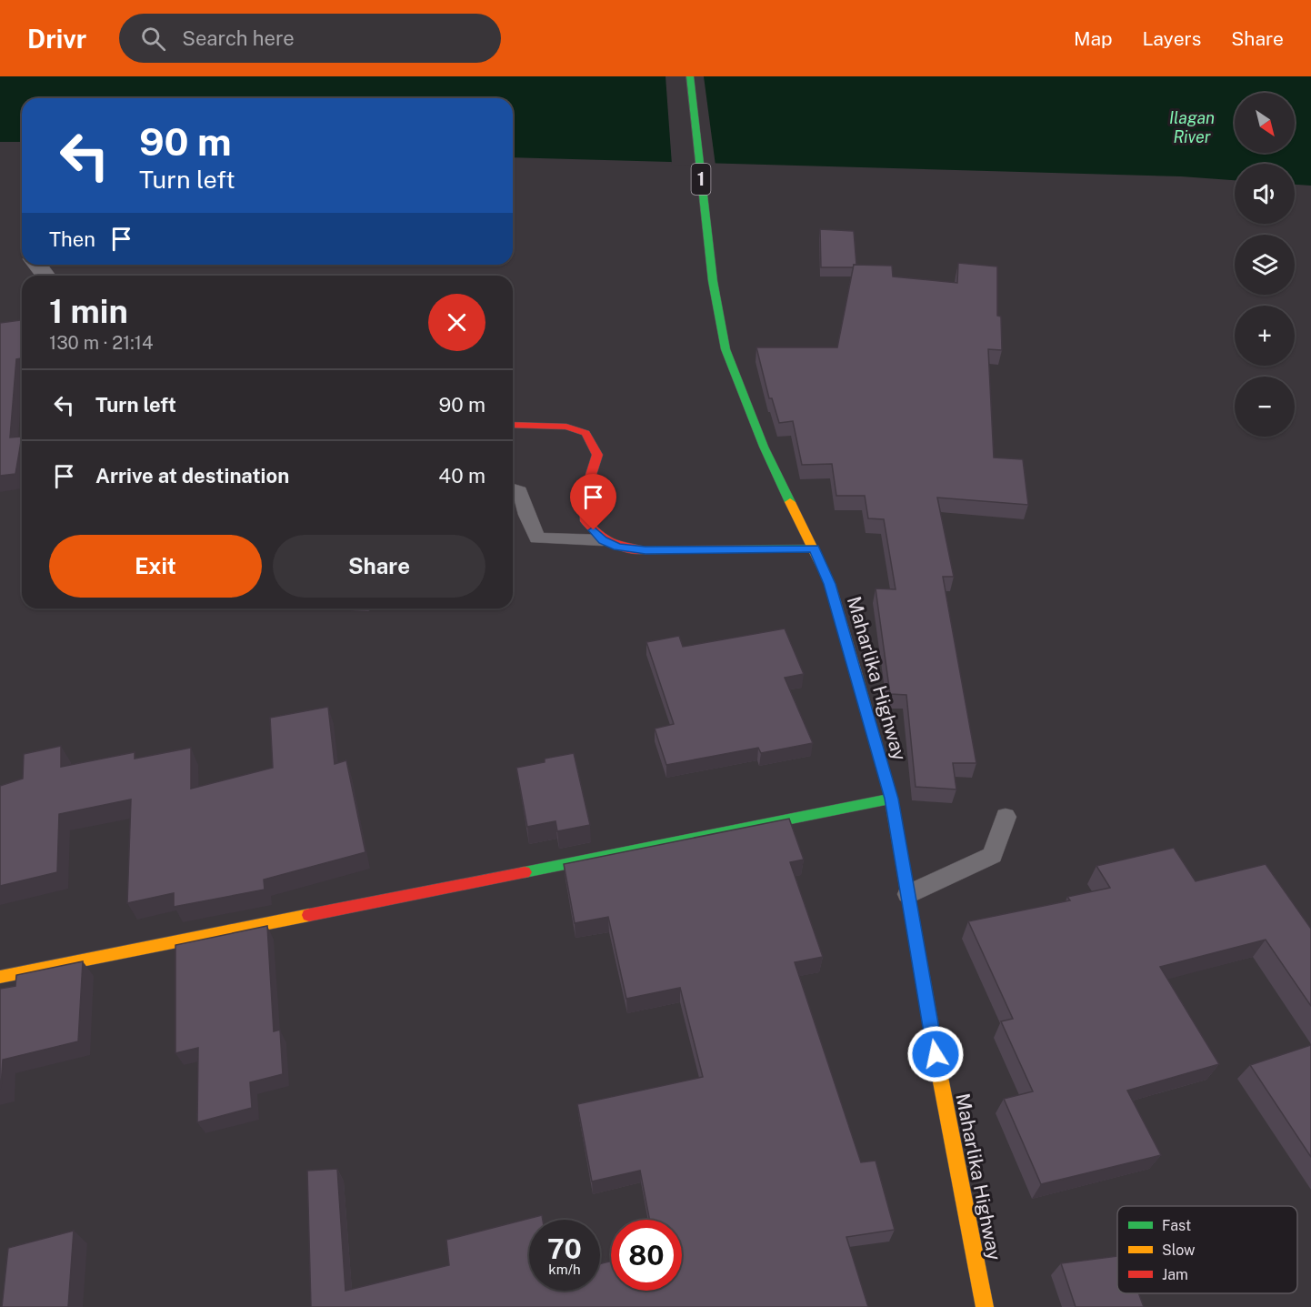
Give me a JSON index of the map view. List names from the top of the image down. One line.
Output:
{"streets":{"main road":["1","Maharlika Highway"]},"water":["Ilagan River"],"legend":["Fast","Slow","Jam"],"north":"bottom right","page":{"header":"Drivr","search":"Search here","nav":["Map","Layers","Share"],"map_buttons":["+","−"],"turn":["90 m","Turn left"],"then":"Then","heading":["1 min","130 m · 21:14"],"list":[{"name":"Turn left","value":"90 m"},{"name":"Arrive at destination","value":"40 m"}],"buttons":["Exit","Share"],"speed":"70 km/h","limit":"80"}}
